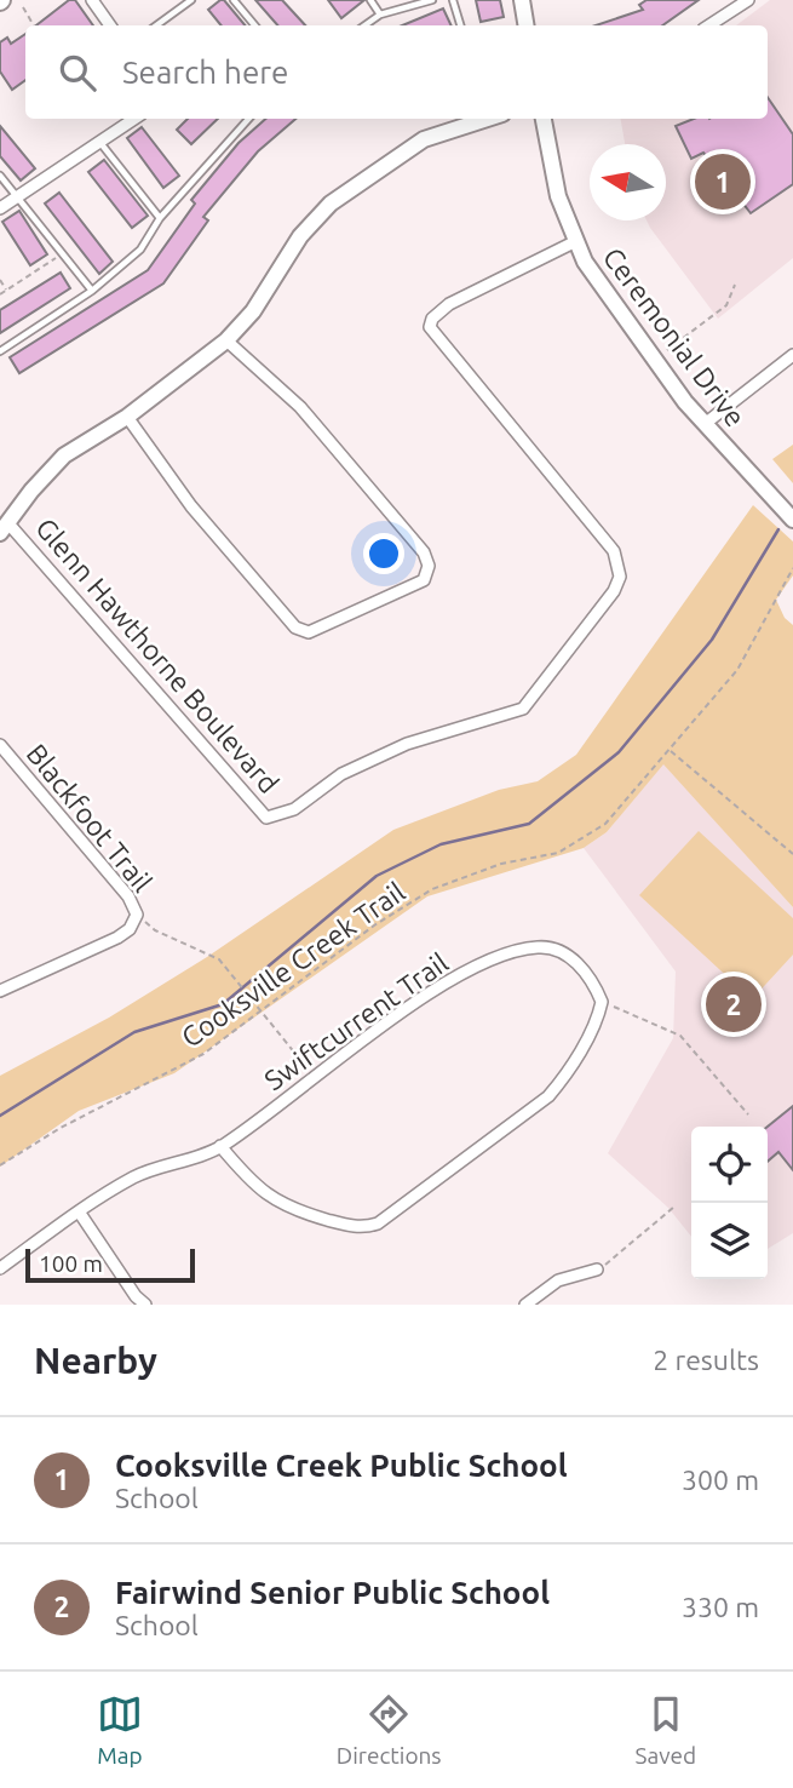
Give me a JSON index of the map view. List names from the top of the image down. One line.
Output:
{"streets":{"street":["Ceremonial Drive","Glenn Hawthorne Boulevard","Blackfoot Trail","Swiftcurrent Trail"],"path":["Cooksville Creek Trail"]},"crossings":[["Ceremonial Drive","Glenn Hawthorne Boulevard"]],"scale_bar":"100 m","north":"left","page":{"search":"Search here","pins":["1","2"],"scale":"100 m","heading":["Nearby","2 results"],"list":[{"mark":"1","name":"Cooksville Creek Public School","note":"School","value":"300 m"},{"mark":"2","name":"Fairwind Senior Public School","note":"School","value":"330 m"}],"nav":["Map","Directions","Saved"]}}
